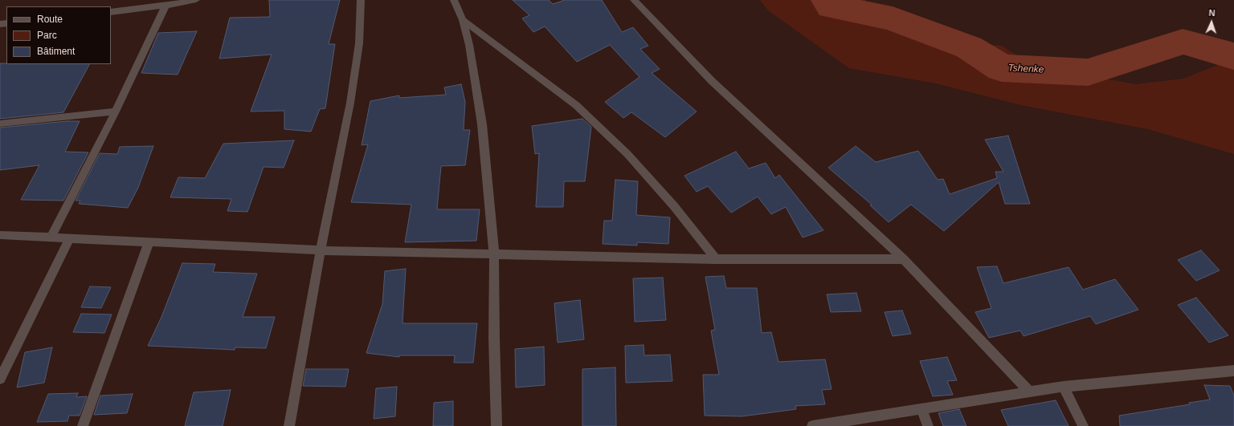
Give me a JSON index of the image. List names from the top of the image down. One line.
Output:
{"water":["Tshenke"],"legend":["Route","Parc","Bâtiment"],"north":"top"}
